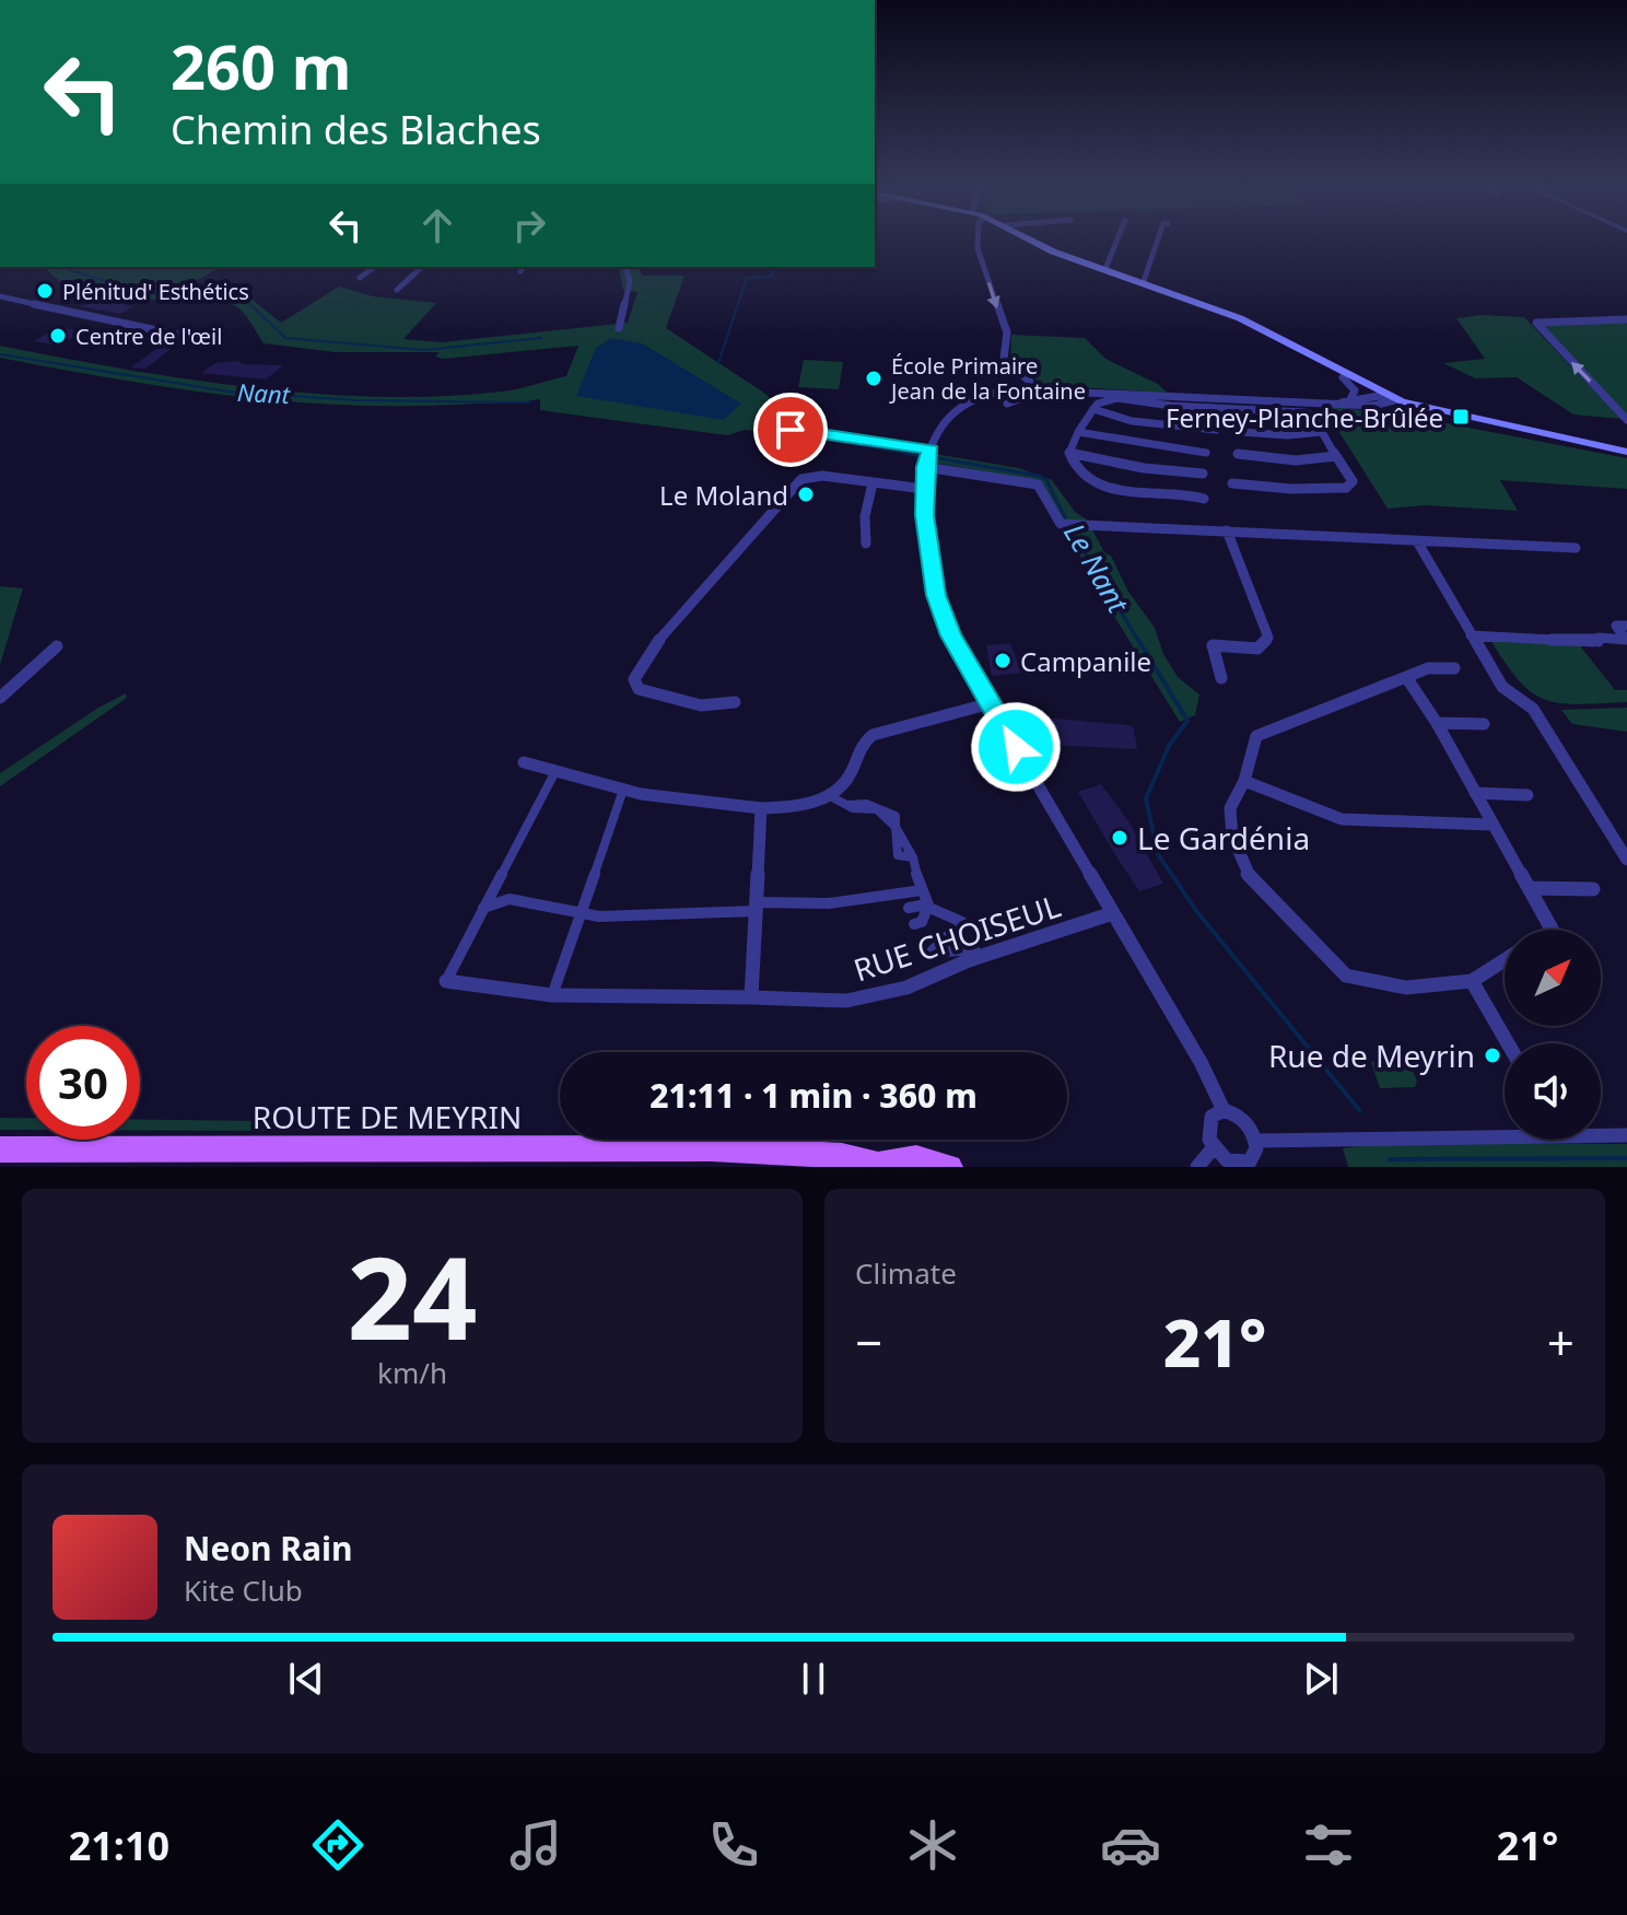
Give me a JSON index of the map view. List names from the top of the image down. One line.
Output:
{"streets":{"main road":["ROUTE DE MEYRIN"],"street":["RUE CHOISEUL"]},"water":["Nant","Le Nant"],"places":{"other":["Plénitud' Esthétics","Centre de l'œil","École Primaire Jean de la Fontaine","Le Moland","Campanile","Le Gardénia","Rue de Meyrin"],"transit":["Ferney-Planche-Brûlée"]},"north":"top right","page":{"turn":["260 m","Chemin des Blaches"],"limit":"30","trip":"21:11 · 1 min · 360 m","tile":[["24","km/h"],"Climate"],"heat":["−","21°","+"],"song":["Neon Rain","Kite Club"],"tabs":["21:10","21°"]}}
